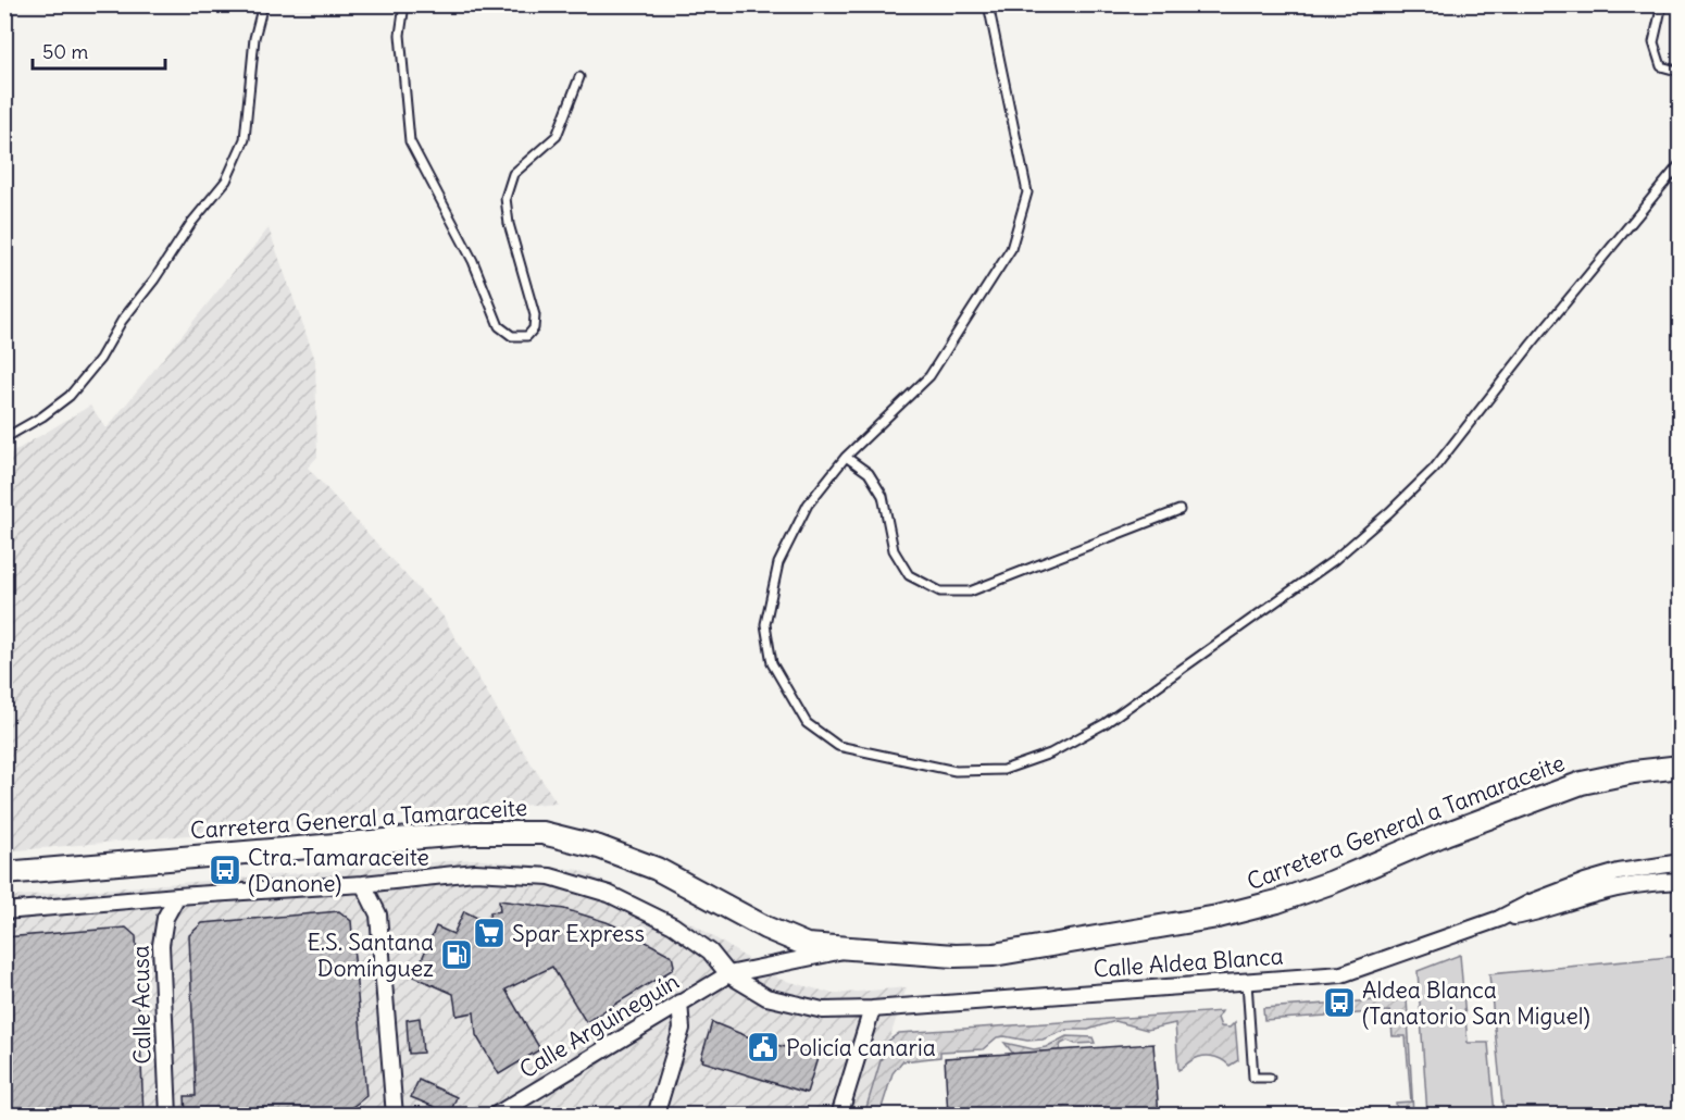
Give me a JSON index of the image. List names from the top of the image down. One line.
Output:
{"streets":{"main road":["Carretera General a Tamaraceite"],"street":["Calle Aldea Blanca","Calle Acusa","Calle Arguineguín"]},"crossings":[["Carretera General a Tamaraceite","Calle Arguineguín"],["Calle Aldea Blanca","Calle Arguineguín"]],"places":{"bus stop":["Ctra. Tamaraceite (Danone)","Aldea Blanca (Tanatorio San Miguel)"],"supermarket":["Spar Express"],"fuel station":["E.S. Santana Domínguez"],"public building":["Policía canaria"]},"scale_bar":"50 m"}
